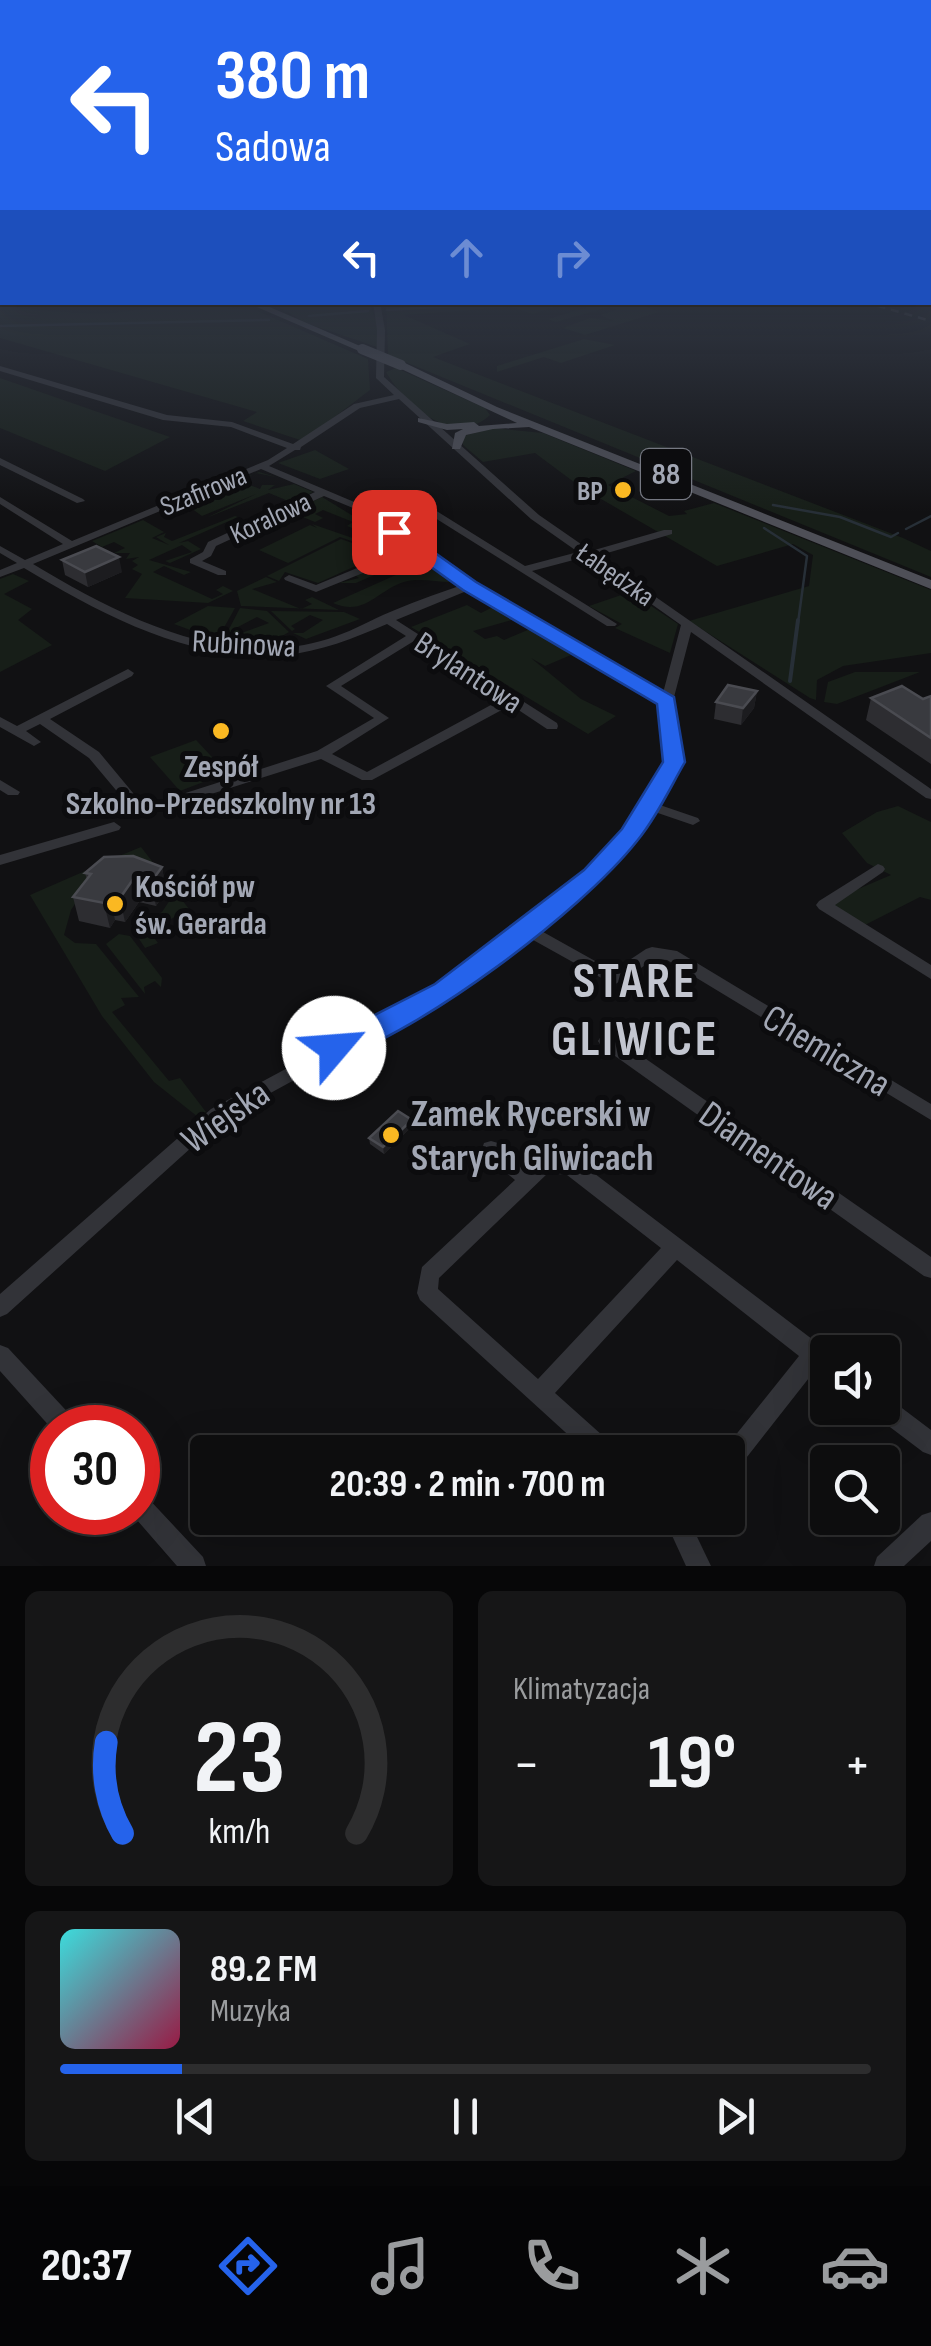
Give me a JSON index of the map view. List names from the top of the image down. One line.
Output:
{"streets":{"main road":["88"],"street":["Szafirowa","Koralowa","Łabędzka","Rubinowa","Brylantowa","Chemiczna","Wiejska","Diamentowa"]},"crossings":[["Szafirowa","Rubinowa"],["Łabędzka","Wiejska"],["Rubinowa","Brylantowa"],["Chemiczna","Wiejska"]],"districts":["STARE GLIWICE"],"places":["BP","Zespół Szkolno-Przedszkolny nr 13","Kościół pw św. Gerarda","Zamek Rycerski w Starych Gliwicach"],"page":{"turn":["380 m","Sadowa"],"limit":"30","trip":"20:39 · 2 min · 700 m","tile":"Klimatyzacja","heat":["−","19°","+"],"song":["89.2 FM","Muzyka"],"tabs":"20:37","gauge":["23","km/h"]}}
